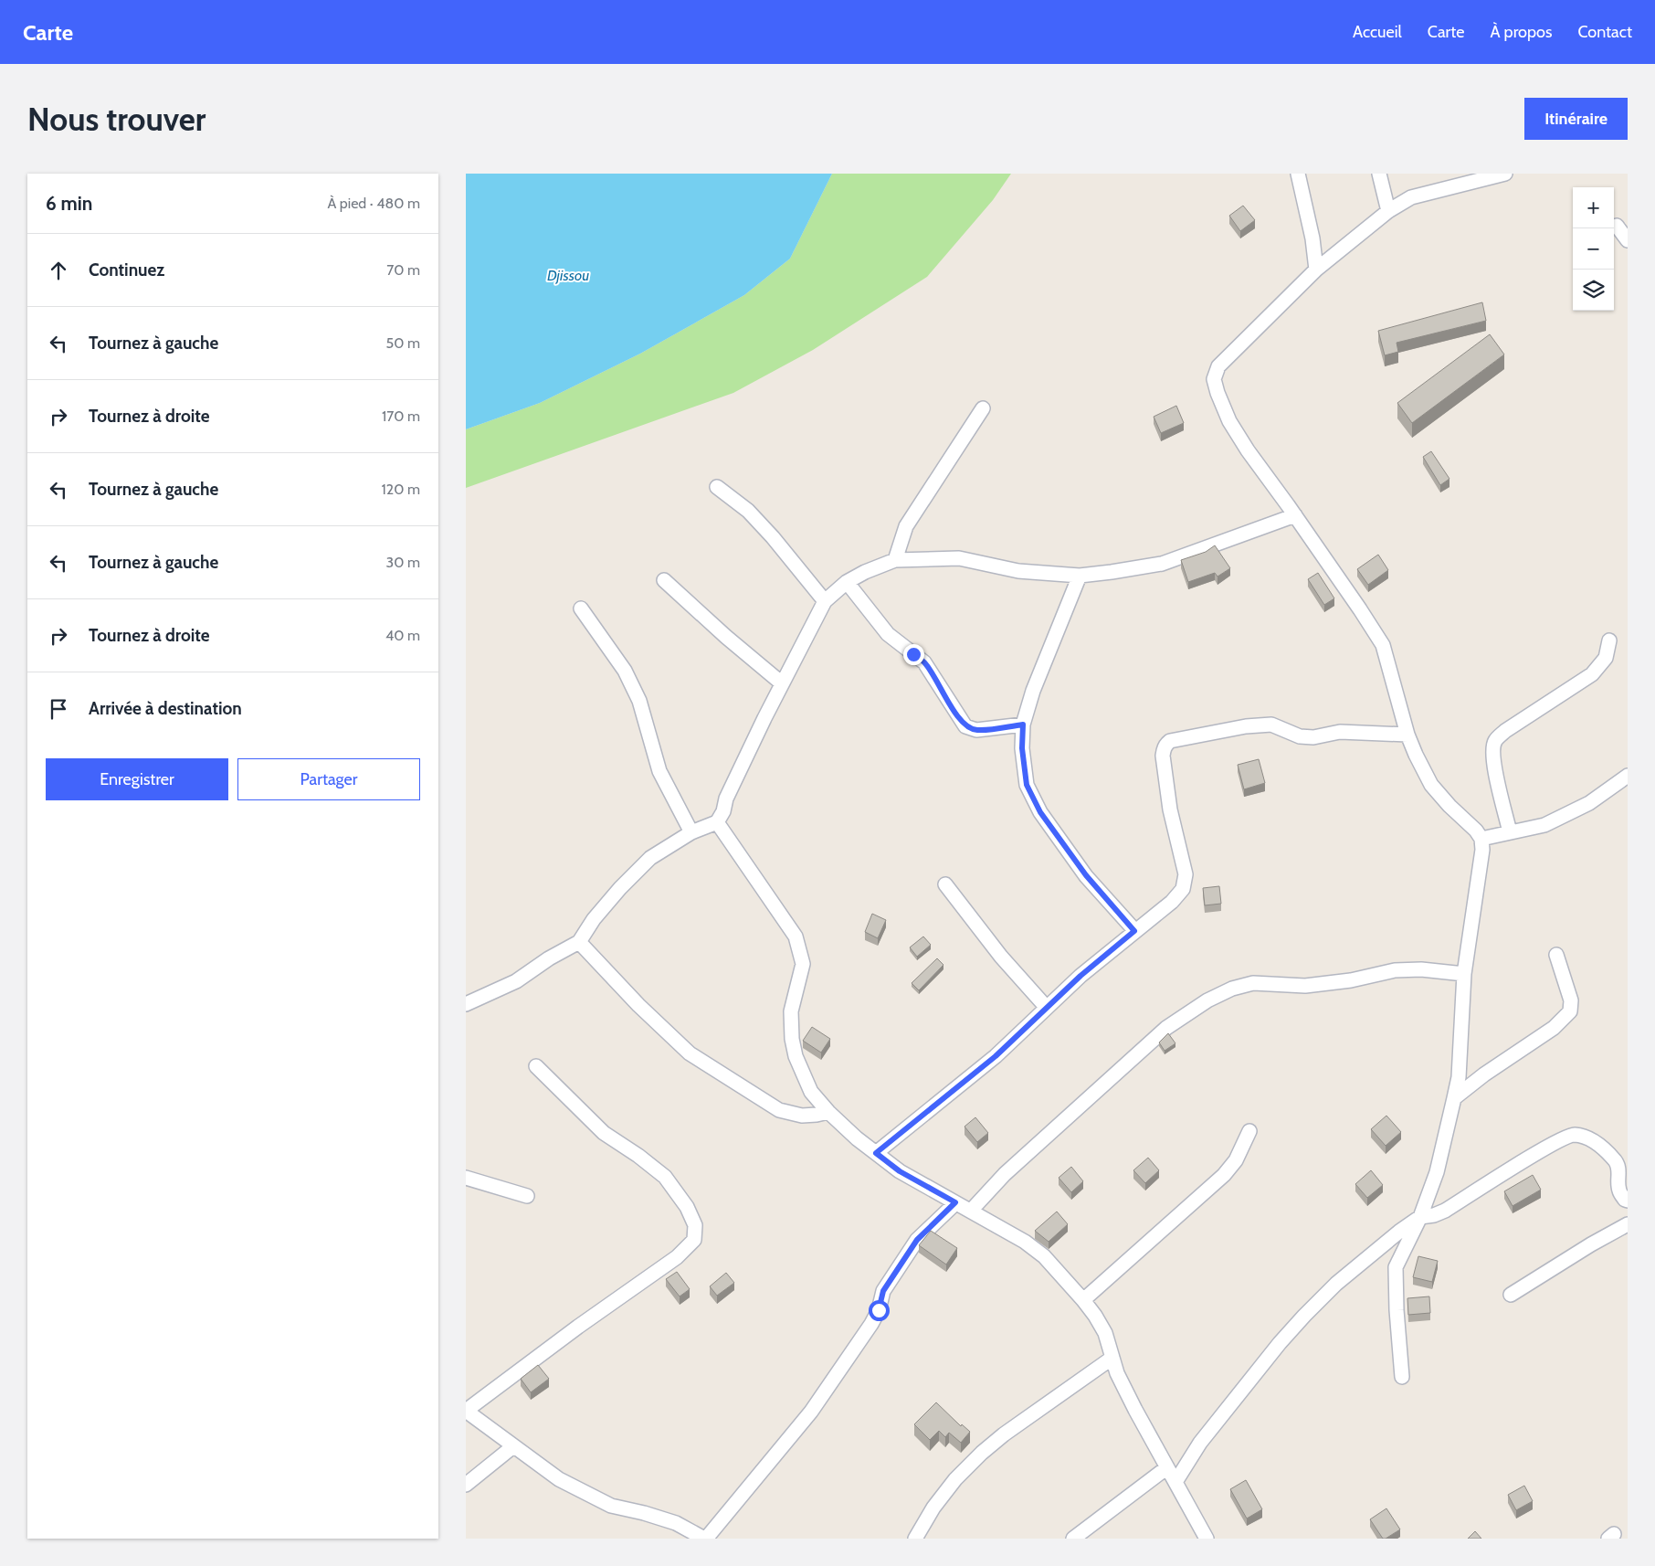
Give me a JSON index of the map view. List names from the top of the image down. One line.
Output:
{"water":["Djissou"],"page":{"header":"Carte","nav":["Accueil","Carte","À propos","Contact"],"buttons":["Itinéraire",["Enregistrer","Partager"]],"title":"Nous trouver","heading":["6 min","À pied · 480 m"],"map_buttons":["+","−"],"list":[["Continuez","70 m"],["Tournez à gauche","50 m"],["Tournez à droite","170 m"],["Tournez à gauche","120 m"],["Tournez à gauche","30 m"],["Tournez à droite","40 m"],"Arrivée à destination"]}}
